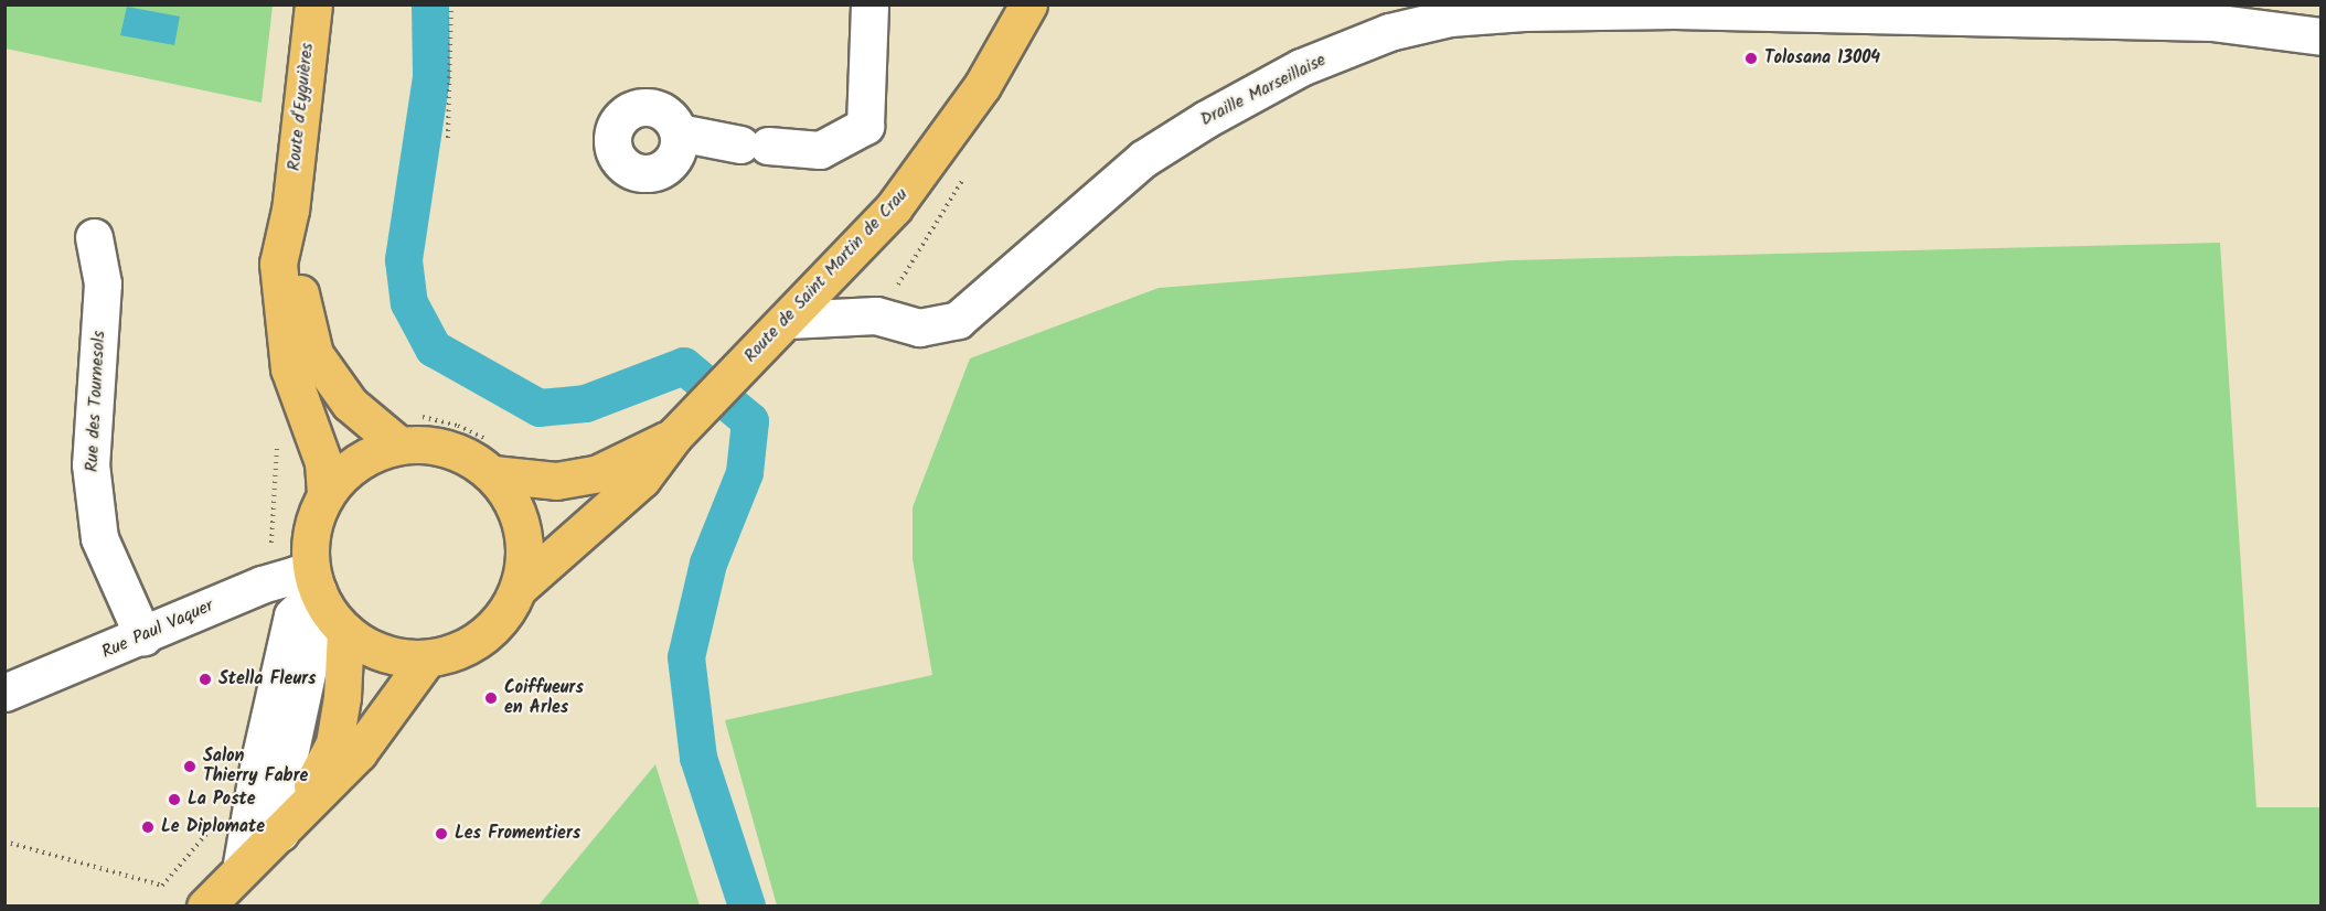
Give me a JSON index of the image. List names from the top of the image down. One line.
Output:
{"streets":{"main road":["Route d'Eyguières","Route de Saint Martin de Crau"],"street":["Draille Marseillaise","Rue des Tournesols","Rue Paul Vaquer"]},"crossings":[["Draille Marseillaise","Route de Saint Martin de Crau"],["Route d'Eyguières","Route de Saint Martin de Crau"],["Route d'Eyguières","Rue Paul Vaquer"],["Route de Saint Martin de Crau","Rue Paul Vaquer"],["Rue des Tournesols","Rue Paul Vaquer"]],"places":["Tolosana 13004","Stella Fleurs","Coiffueurs en Arles","Salon Thierry Fabre","La Poste","Le Diplomate","Les Fromentiers"]}
